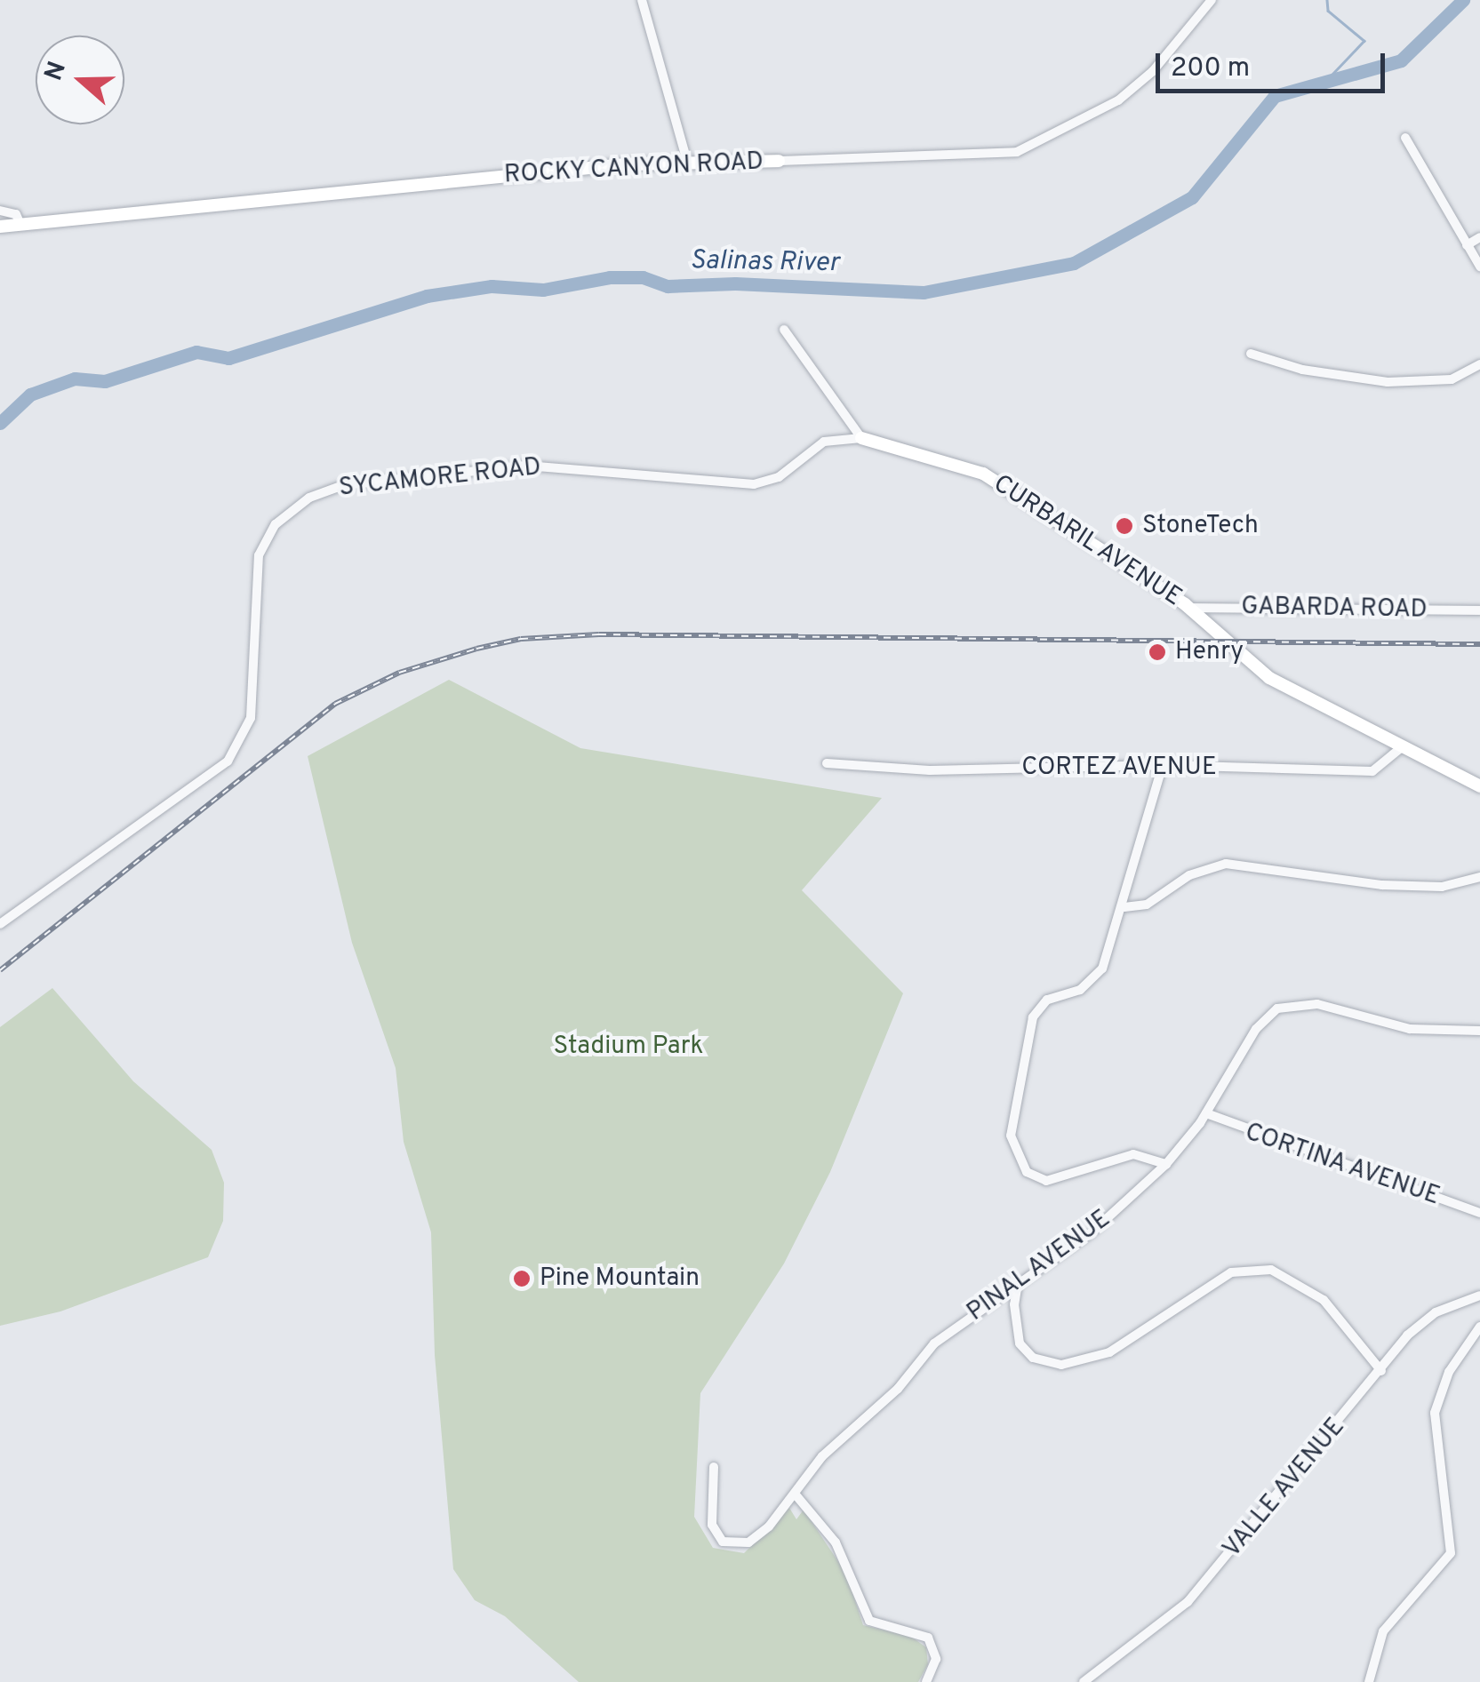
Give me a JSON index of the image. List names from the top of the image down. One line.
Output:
{"streets":{"street":["ROCKY CANYON ROAD","SYCAMORE ROAD","CURBARIL AVENUE","GABARDA ROAD","CORTEZ AVENUE","CORTINA AVENUE","PINAL AVENUE","VALLE AVENUE"]},"crossings":[["SYCAMORE ROAD","CURBARIL AVENUE"],["CURBARIL AVENUE","GABARDA ROAD"],["CURBARIL AVENUE","CORTEZ AVENUE"],["CORTINA AVENUE","PINAL AVENUE"]],"water":["Salinas River"],"parks":["Stadium Park"],"places":["StoneTech","Henry","Pine Mountain"],"scale_bar":"200 m","north":"left"}
